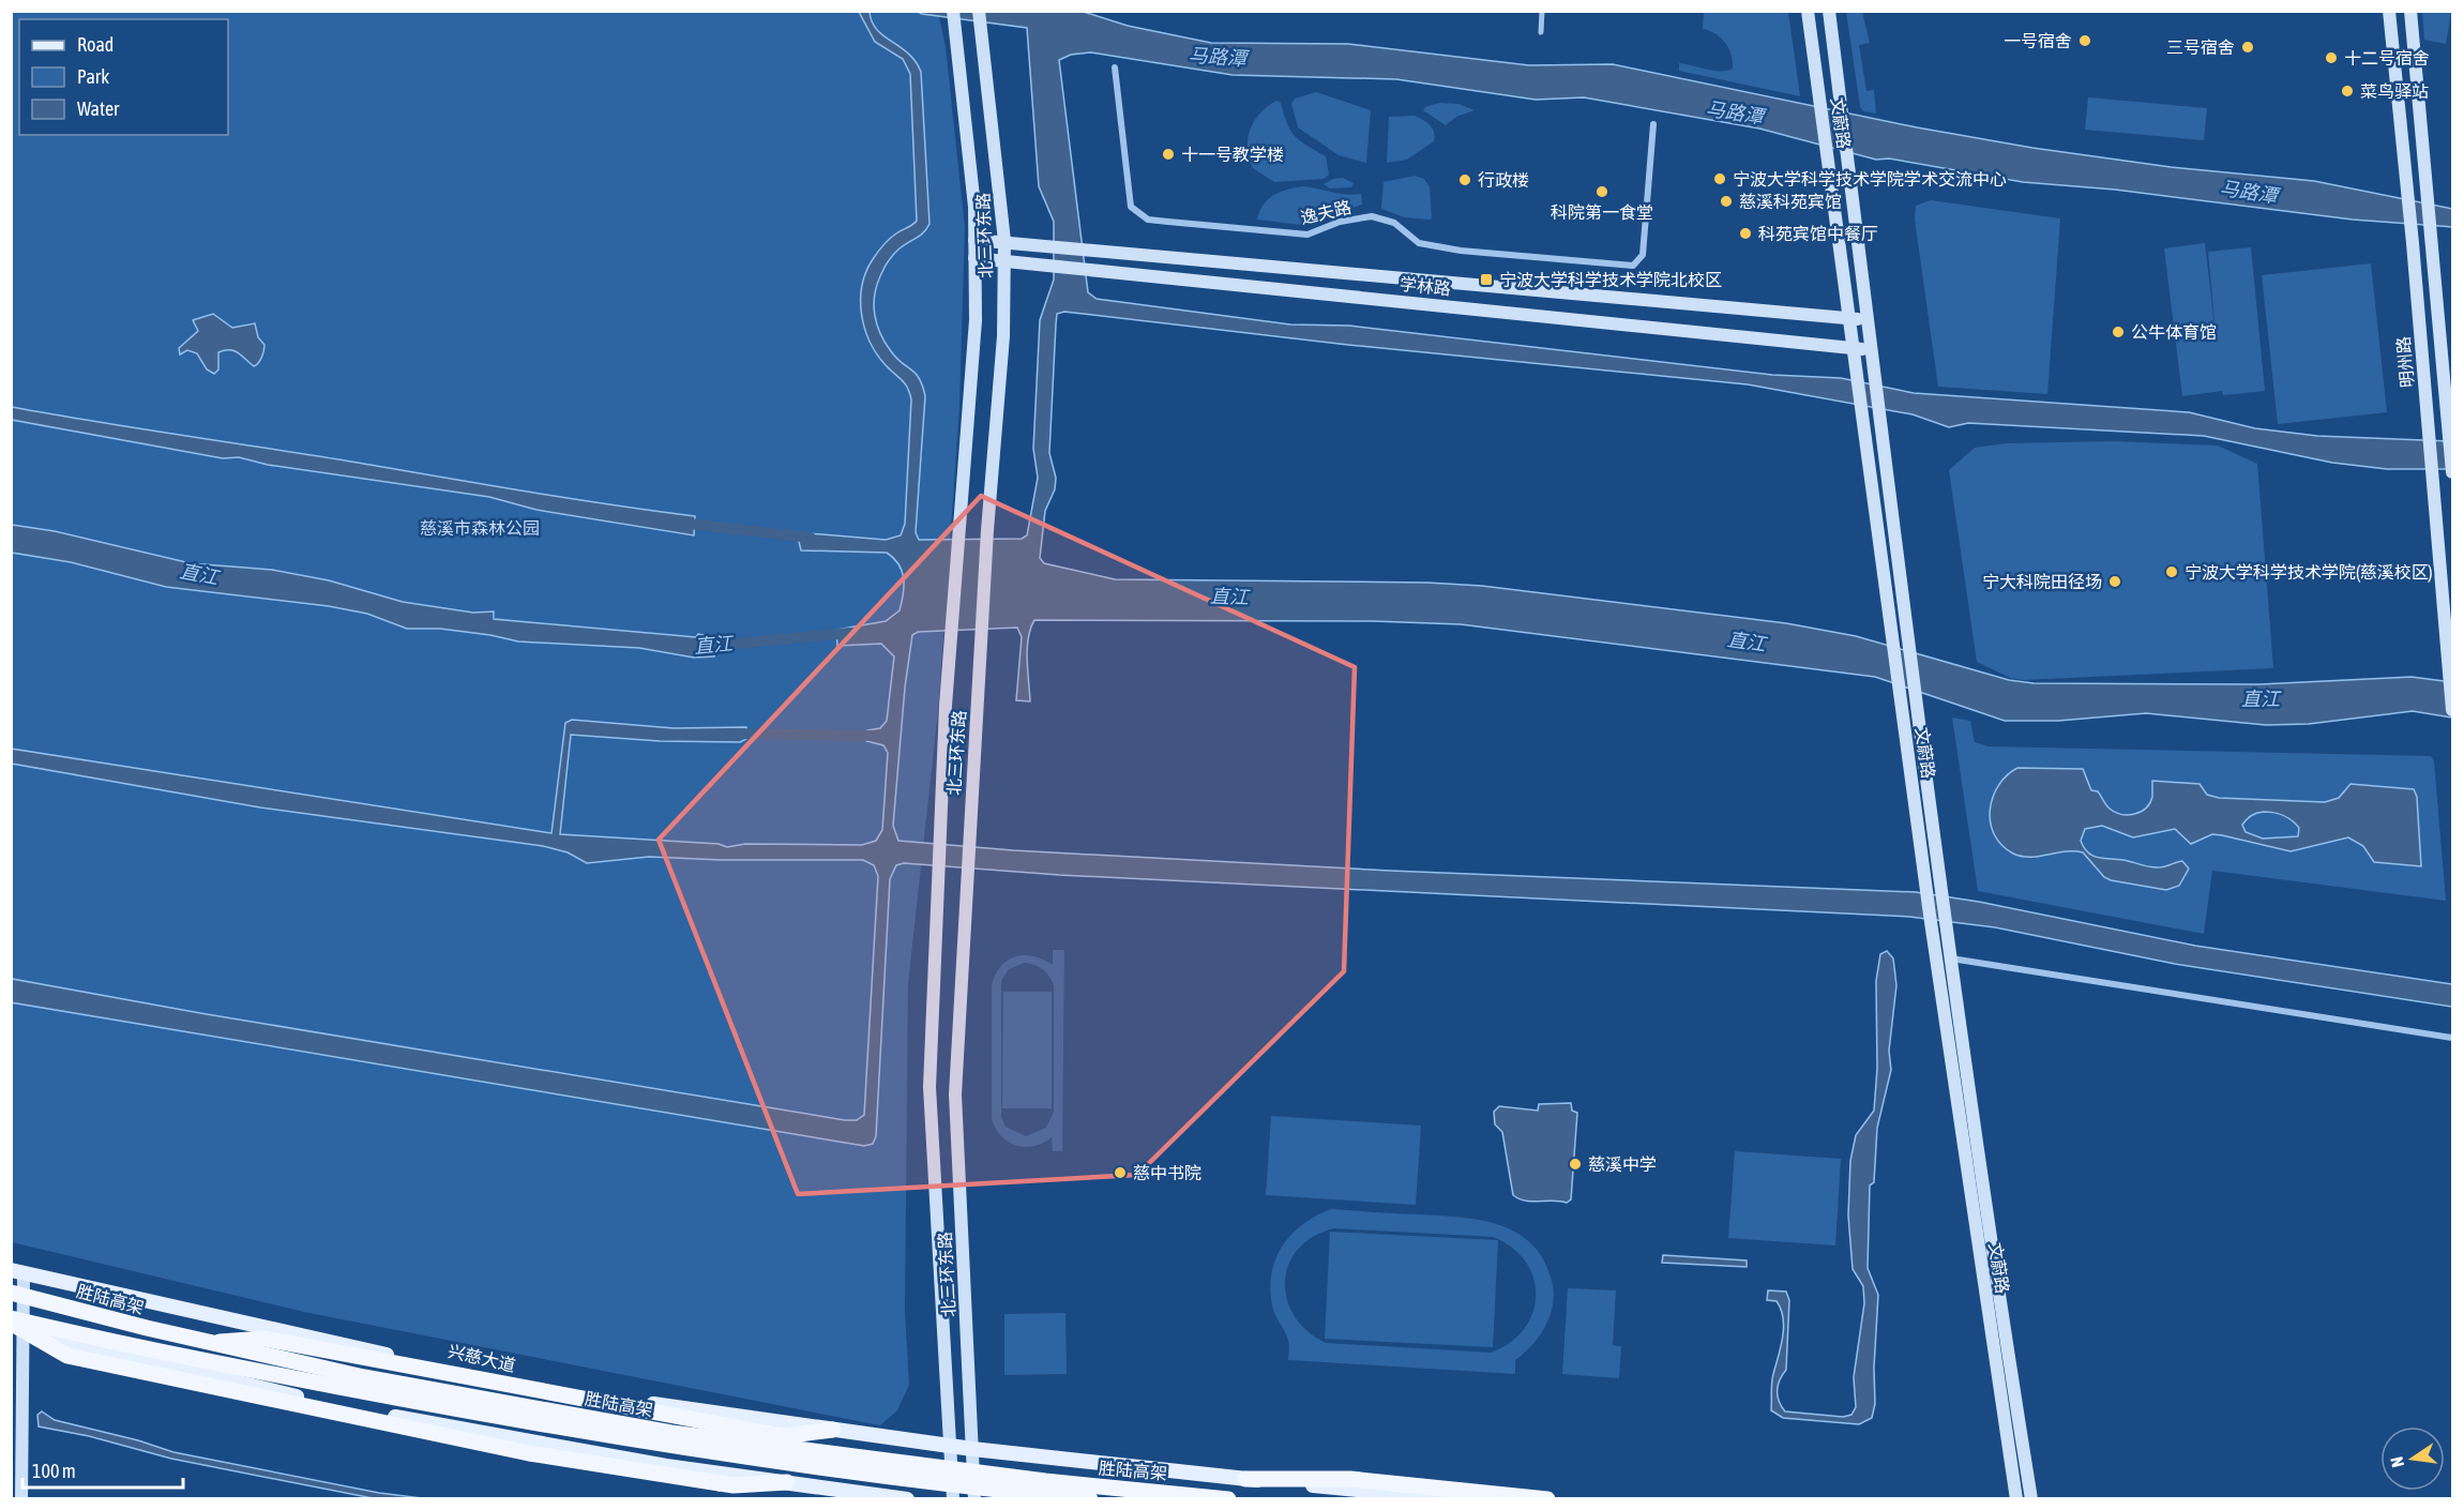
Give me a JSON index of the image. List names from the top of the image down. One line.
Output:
{"streets":{"highway":["胜陆高架"],"main road":["文蔚路","北三环东路","学林路","明州路","兴慈大道"],"street":["逸夫路"]},"crossings":[["文蔚路","学林路"],["北三环东路","学林路"],["北三环东路","兴慈大道"]],"water":["马路潭","直江"],"parks":["慈溪市森林公园"],"places":{"other":["一号宿舍","三号宿舍","十二号宿舍","菜鸟驿站","十一号教学楼","宁波大学科学技术学院学术交流中心","行政楼","科院第一食堂","慈溪科苑宾馆","科苑宾馆中餐厅","公牛体育馆","宁波大学科学技术学院(慈溪校区)","宁大科院田径场","慈溪中学","慈中书院"],"transit":["宁波大学科学技术学院北校区"]},"legend":["Road","Park","Water"],"scale_bar":"100 m","north":"left"}
